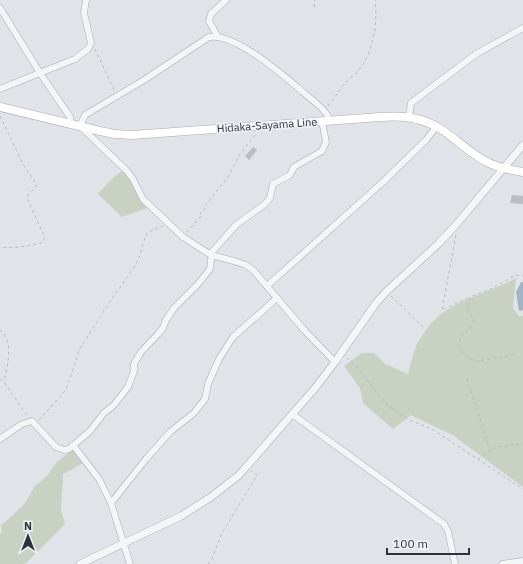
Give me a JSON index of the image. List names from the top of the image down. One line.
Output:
{"streets":{"main road":["Hidaka-Sayama Line"]},"scale_bar":"100 m","north":"top"}
